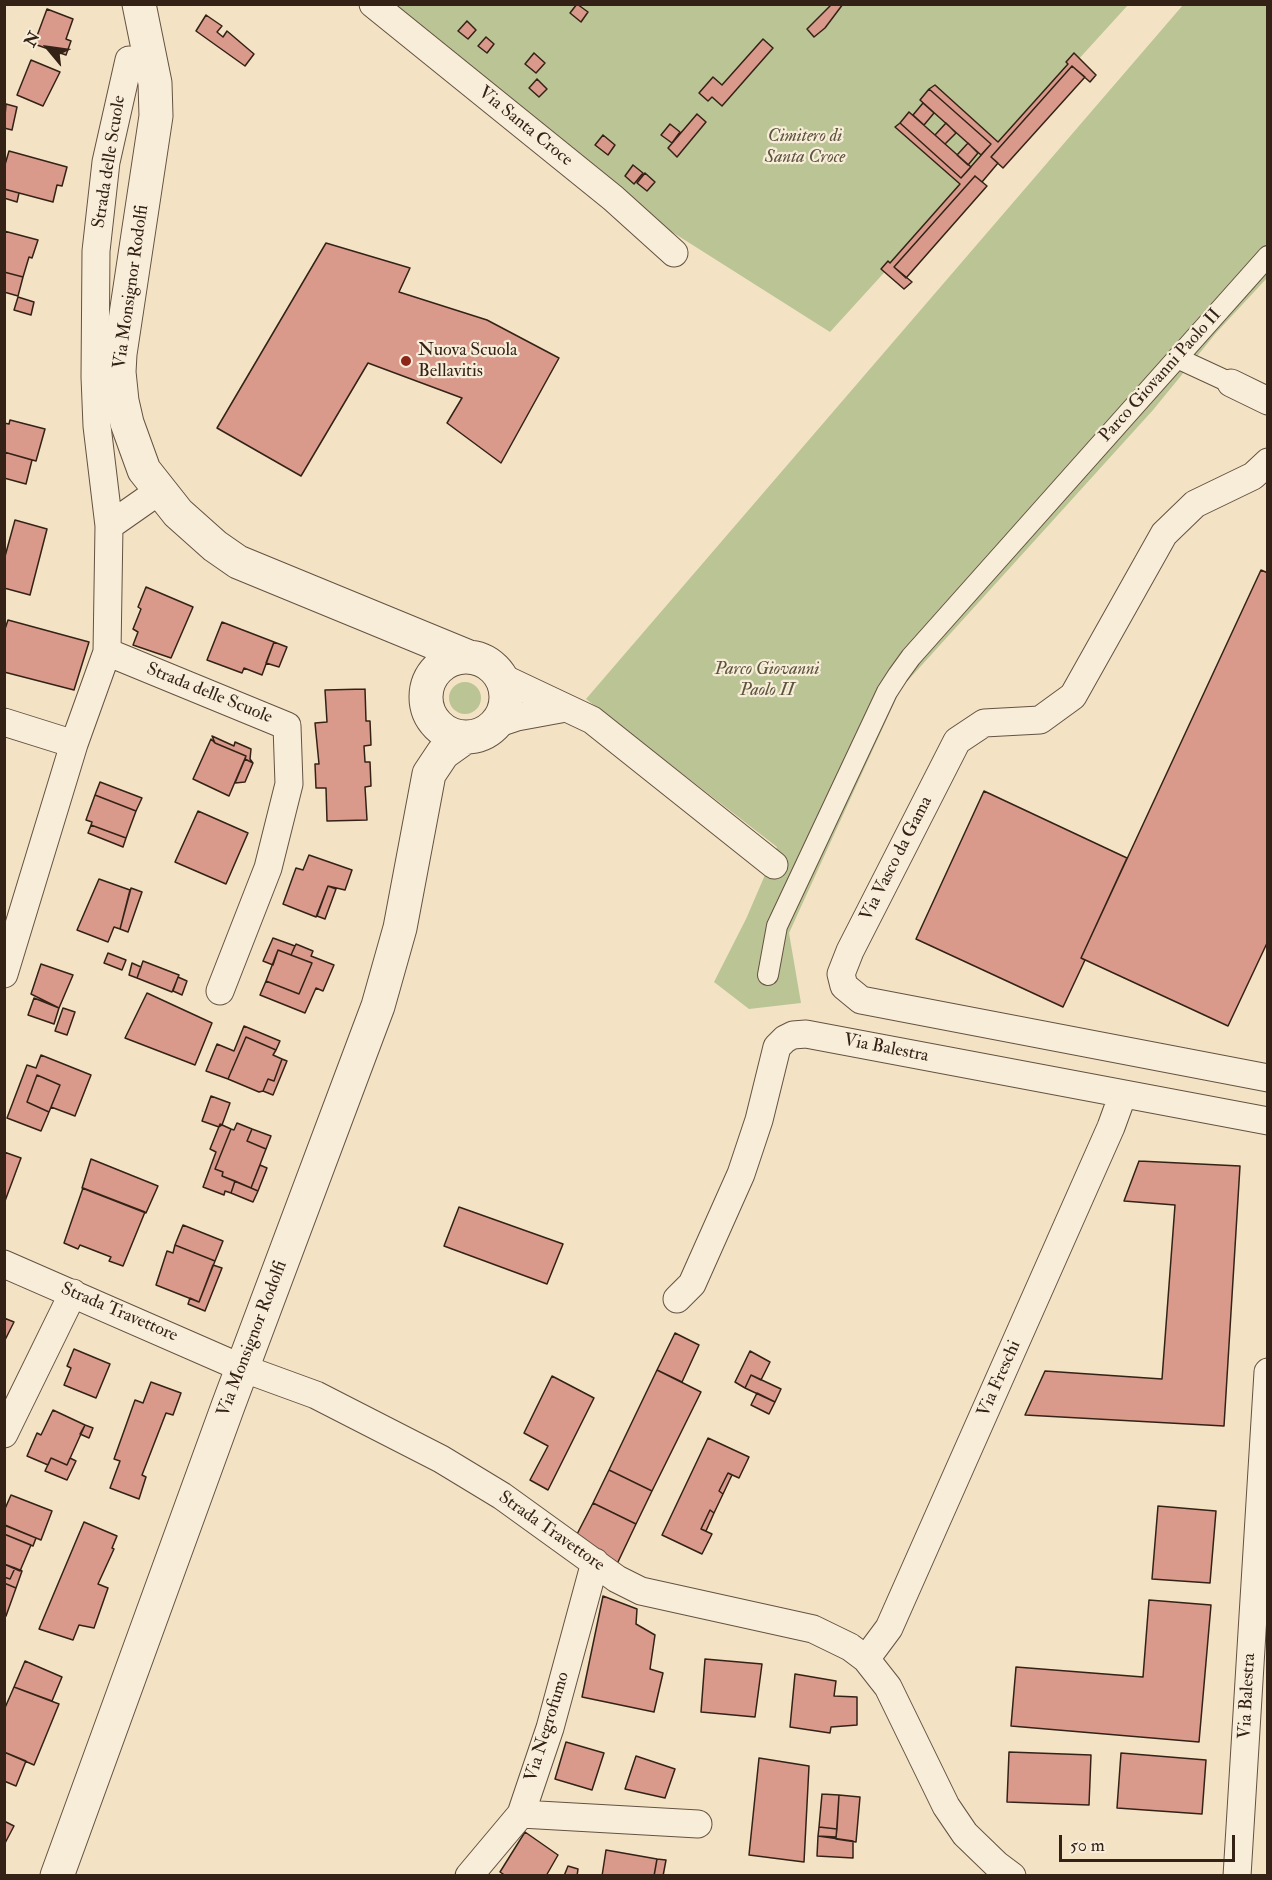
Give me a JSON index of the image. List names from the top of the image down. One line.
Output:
{"streets":{"street":["Via Santa Croce","Strada delle Scuole","Via Monsignor Rodolfi","Parco Giovanni Paolo II","Via Vasco da Gama","Via Balestra","Strada Travettore","Via Freschi","Via Negrofumo"]},"crossings":[["Strada delle Scuole","Via Monsignor Rodolfi"],["Via Monsignor Rodolfi","Strada Travettore"],["Via Balestra","Via Freschi"],["Strada Travettore","Via Freschi"],["Strada Travettore","Via Negrofumo"]],"parks":["Cimitero di Santa Croce","Parco Giovanni Paolo II"],"places":["Nuova Scuola Bellavitis"],"scale_bar":"50 m","north":"top left"}
